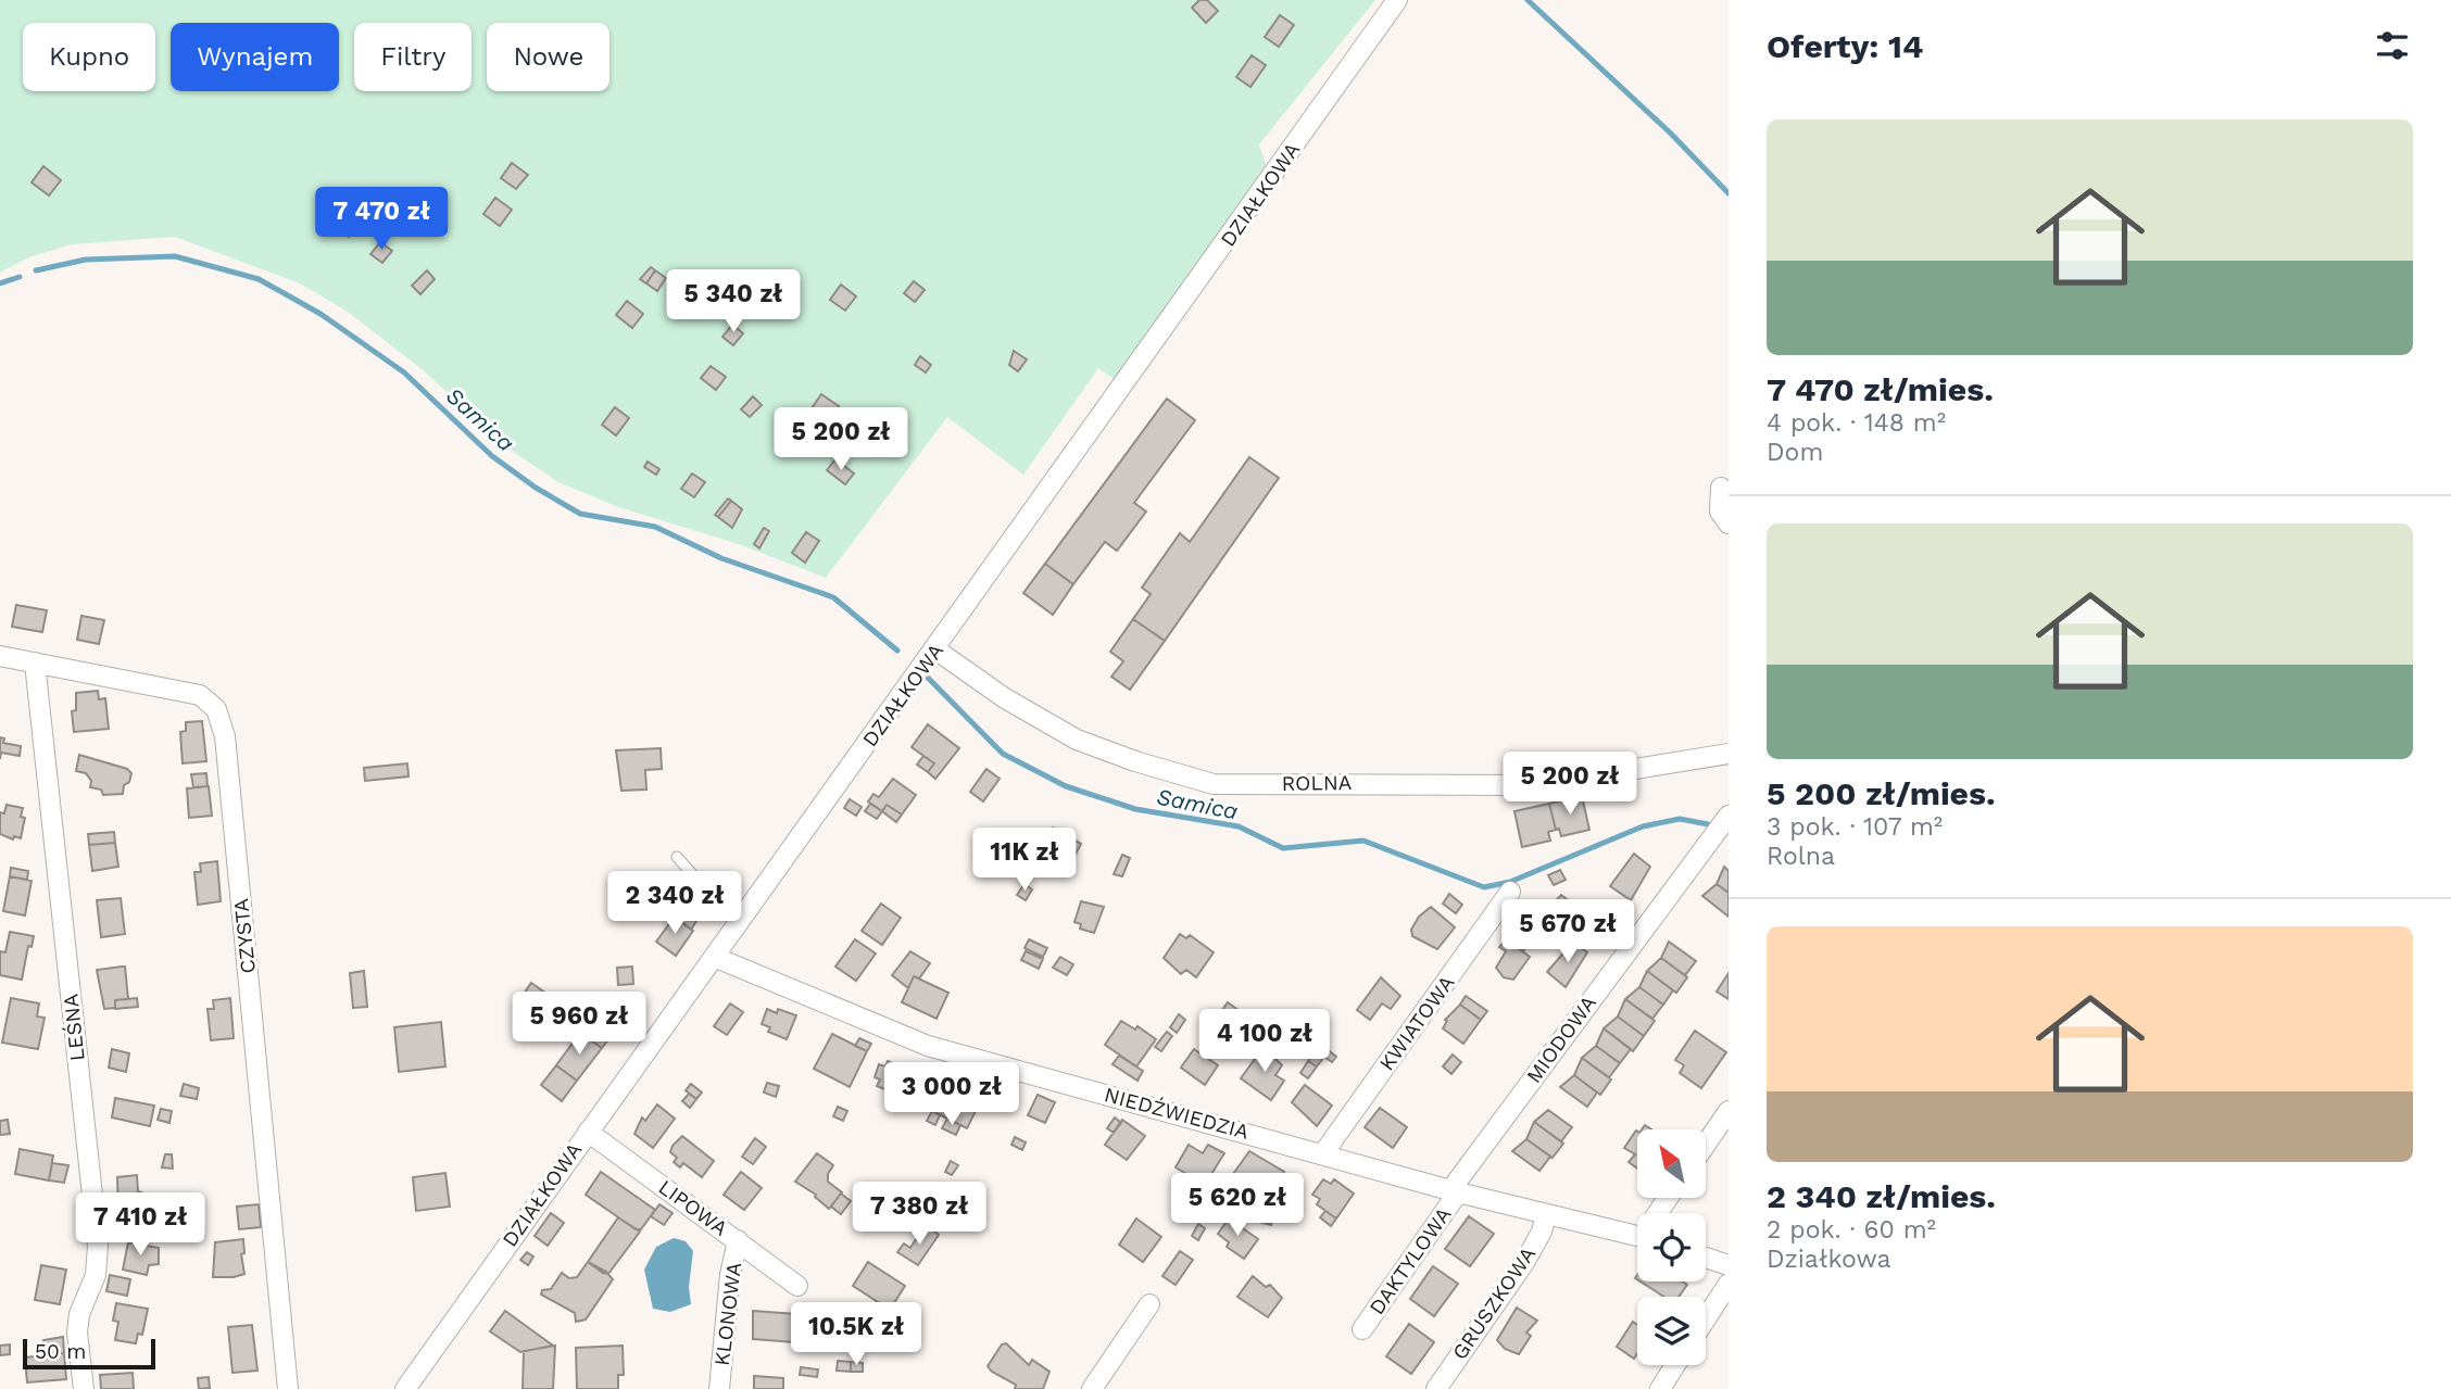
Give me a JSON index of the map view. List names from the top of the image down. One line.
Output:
{"streets":{"street":["DZIAŁKOWA","ROLNA","CZYSTA","KWIATOWA","LEŚNA","MIODOWA","NIEDŹWIEDZIA","LIPOWA","DAKTYLOWA","GRUSZKOWA","KLONOWA"]},"crossings":[["DZIAŁKOWA","ROLNA"],["DZIAŁKOWA","NIEDŹWIEDZIA"],["DZIAŁKOWA","LIPOWA"],["CZYSTA","LEŚNA"],["KWIATOWA","NIEDŹWIEDZIA"],["MIODOWA","NIEDŹWIEDZIA"],["MIODOWA","DAKTYLOWA"],["NIEDŹWIEDZIA","DAKTYLOWA"],["NIEDŹWIEDZIA","GRUSZKOWA"],["LIPOWA","KLONOWA"]],"water":["Samica"],"scale_bar":"50 m","north":"top left","page":{"heading":"Oferty: 14","chip":["Kupno","Wynajem","Filtry","Nowe"],"list":[{"name":"7 470 zł/mies.","note":"4 pok. · 148 m² · Dom"},{"name":"5 200 zł/mies.","note":"3 pok. · 107 m² · Rolna"},{"name":"2 340 zł/mies.","note":"2 pok. · 60 m² · Działkowa"}],"price":["7 470 zł","5 340 zł","5 200 zł","5 200 zł","11K zł","2 340 zł","5 670 zł","5 960 zł","4 100 zł","3 000 zł","5 620 zł","7 380 zł","7 410 zł","10.5K zł"],"scale":"50 m"}}
